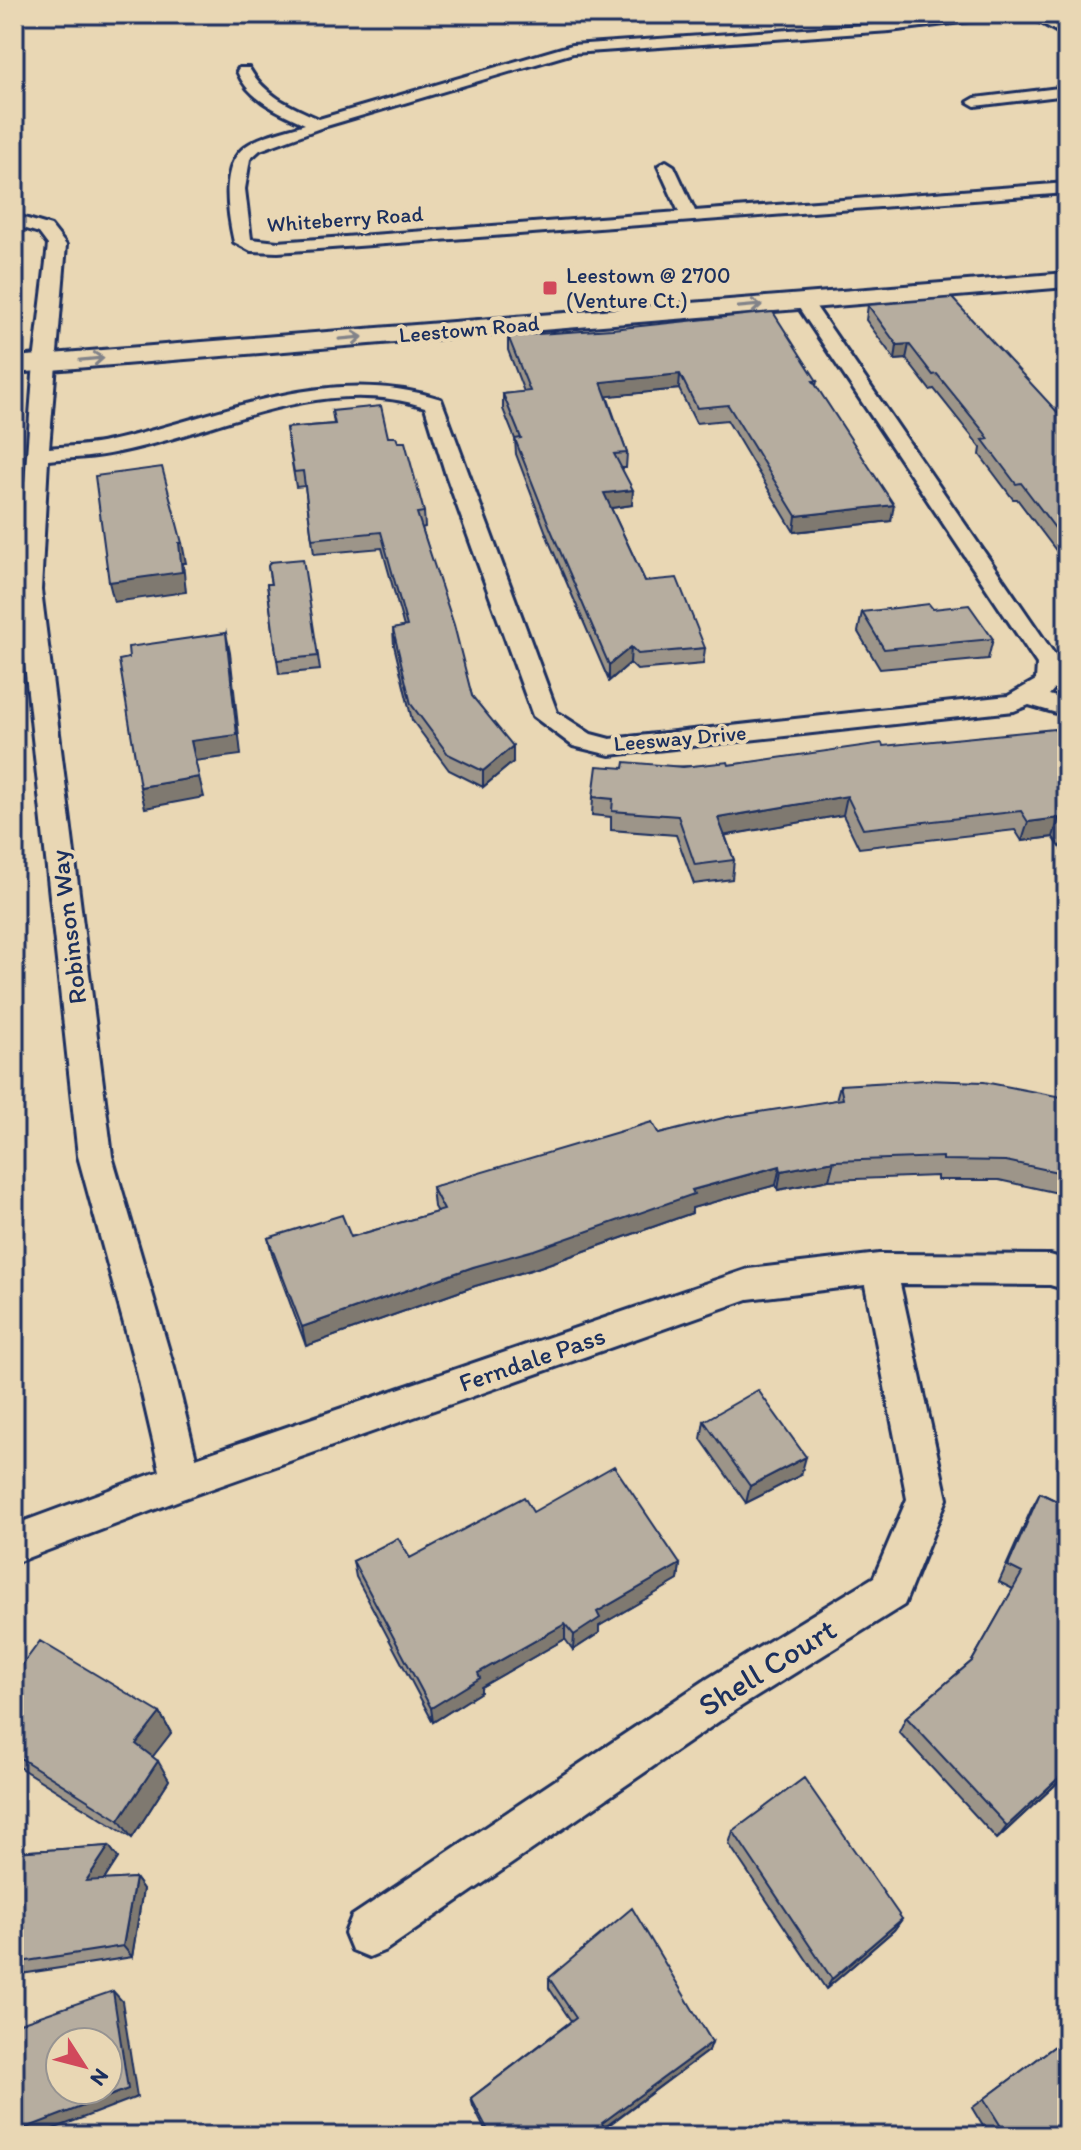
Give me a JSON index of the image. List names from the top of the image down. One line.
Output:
{"streets":{"main road":["Leestown Road"],"street":["Whiteberry Road","Leesway Drive","Robinson Way","Ferndale Pass","Shell Court"]},"crossings":[["Leestown Road","Robinson Way"],["Leesway Drive","Robinson Way"],["Robinson Way","Ferndale Pass"],["Ferndale Pass","Shell Court"]],"places":{"transit":["Leestown @ 2700 (Venture Ct.)"]},"north":"bottom right"}
